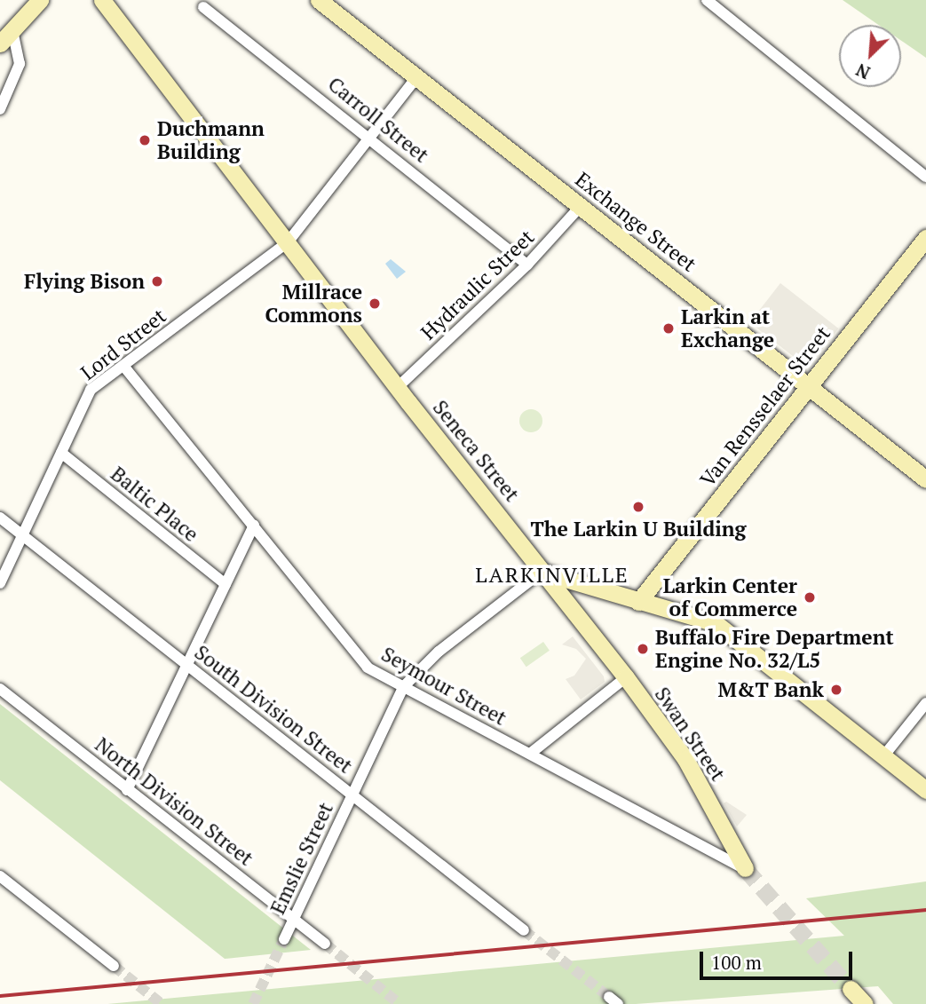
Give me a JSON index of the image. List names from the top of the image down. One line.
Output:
{"streets":{"main road":["Exchange Street","Van Rensselaer Street","Seneca Street","Swan Street"],"street":["Carroll Street","Hydraulic Street","Lord Street","Baltic Place","Seymour Street","South Division Street","North Division Street","Emslie Street"]},"crossings":[["Carroll Street","Hydraulic Street"],["Carroll Street","Lord Street"],["Exchange Street","Hydraulic Street"],["Exchange Street","Lord Street"],["Exchange Street","Van Rensselaer Street"],["Hydraulic Street","Seneca Street"],["Lord Street","Seneca Street"],["Lord Street","Baltic Place"],["Lord Street","Seymour Street"],["Lord Street","South Division Street"],["Seneca Street","Swan Street"],["Seneca Street","Emslie Street"],["Seymour Street","Swan Street"],["Seymour Street","Emslie Street"],["South Division Street","Emslie Street"],["Swan Street","Emslie Street"],["North Division Street","Emslie Street"]],"districts":["LARKINVILLE"],"places":["Duchmann Building","Flying Bison","Millrace Commons","Larkin at Exchange","The Larkin U Building","Larkin Center of Commerce","Buffalo Fire Department Engine No. 32/L5","M&T Bank"],"scale_bar":"100 m","north":"bottom left"}
